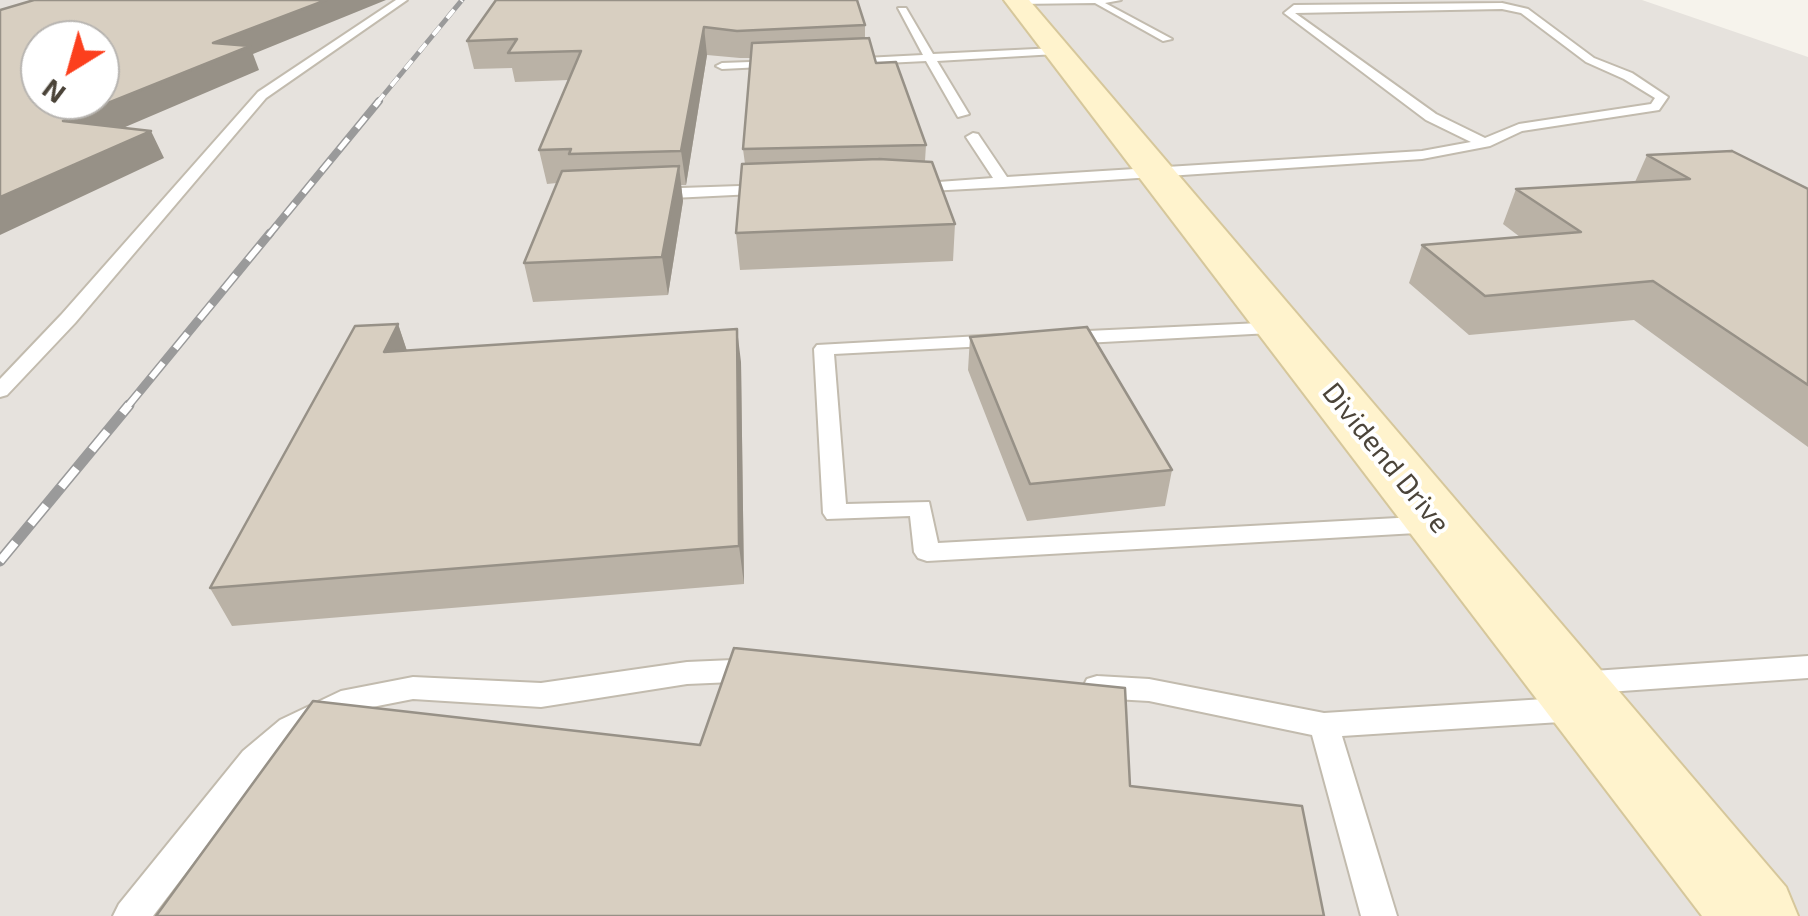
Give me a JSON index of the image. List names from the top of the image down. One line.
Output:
{"streets":{"street":["Dividend Drive"]},"north":"bottom left"}
